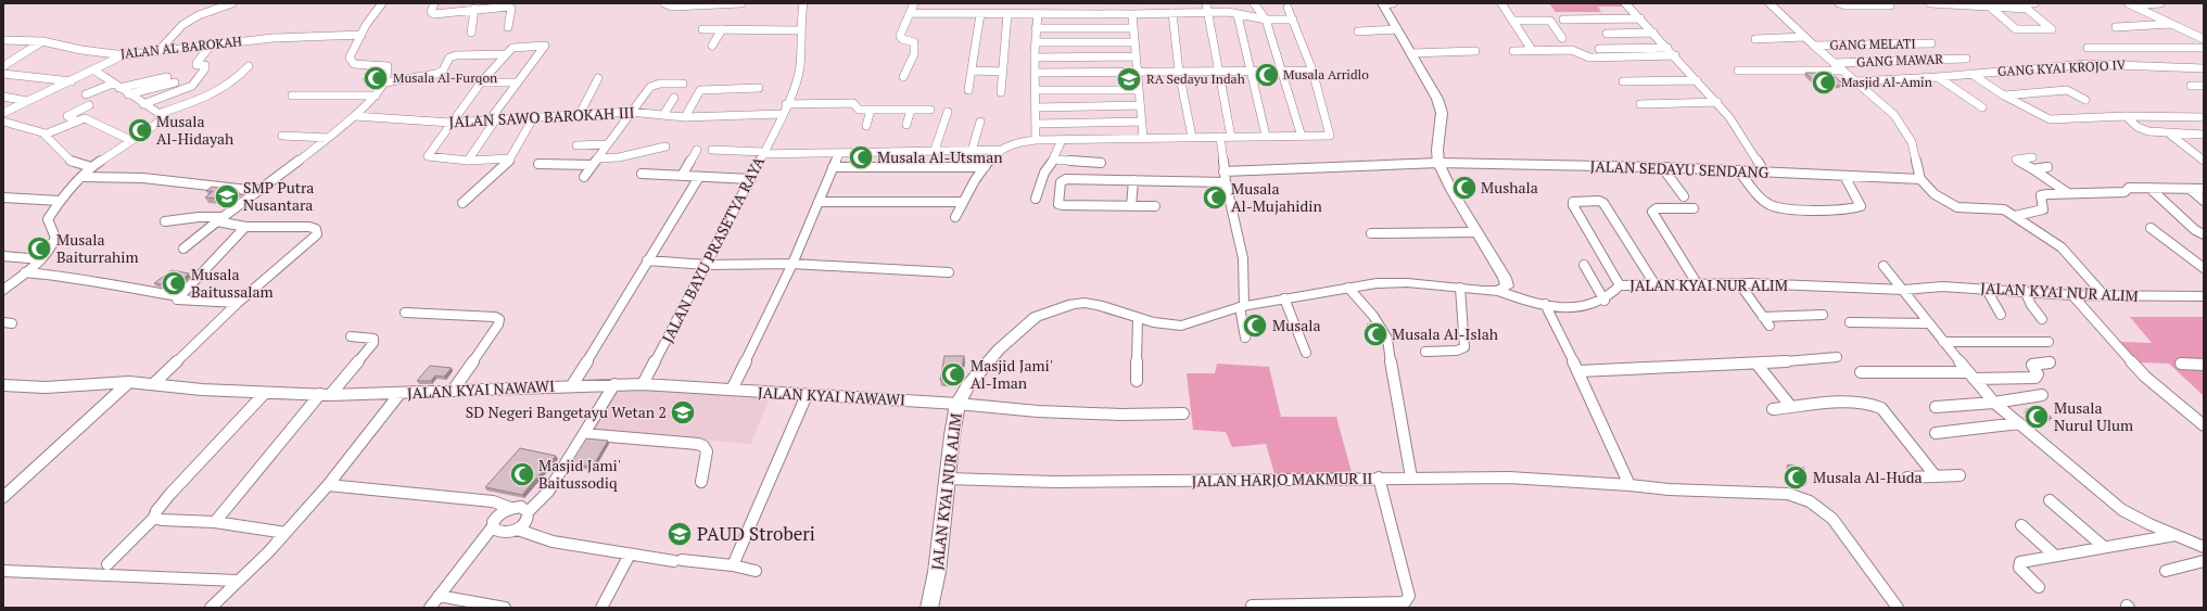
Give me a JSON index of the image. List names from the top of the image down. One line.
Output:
{"streets":{"street":["GANG MELATI","JALAN AL BAROKAH","GANG MAWAR","GANG KYAI KROJO IV","JALAN SAWO BAROKAH III","JALAN SEDAYU SENDANG","JALAN BAYU PRASETYA RAYA","JALAN KYAI NUR ALIM","JALAN KYAI NAWAWI","JALAN HARJO MAKMUR II"]},"crossings":[["JALAN SAWO BAROKAH III","JALAN BAYU PRASETYA RAYA"],["JALAN BAYU PRASETYA RAYA","JALAN KYAI NAWAWI"],["JALAN KYAI NUR ALIM","JALAN KYAI NAWAWI"],["JALAN KYAI NUR ALIM","JALAN HARJO MAKMUR II"]],"places":{"mosque":["Musala Arridlo","Musala Al-Furqon","Masjid Al-Amin","Musala Al-Hidayah","Musala Al-Utsman","Mushala","Musala Al-Mujahidin","Musala Baiturrahim","Musala Baitussalam","Musala","Musala Al-Islah","Masjid Jami' Al-Iman","Musala Nurul Ulum","Masjid Jami' Baitussodiq","Musala Al-Huda"],"school or university":["RA Sedayu Indah","SMP Putra Nusantara","SD Negeri Bangetayu Wetan 2","PAUD Stroberi"]}}
